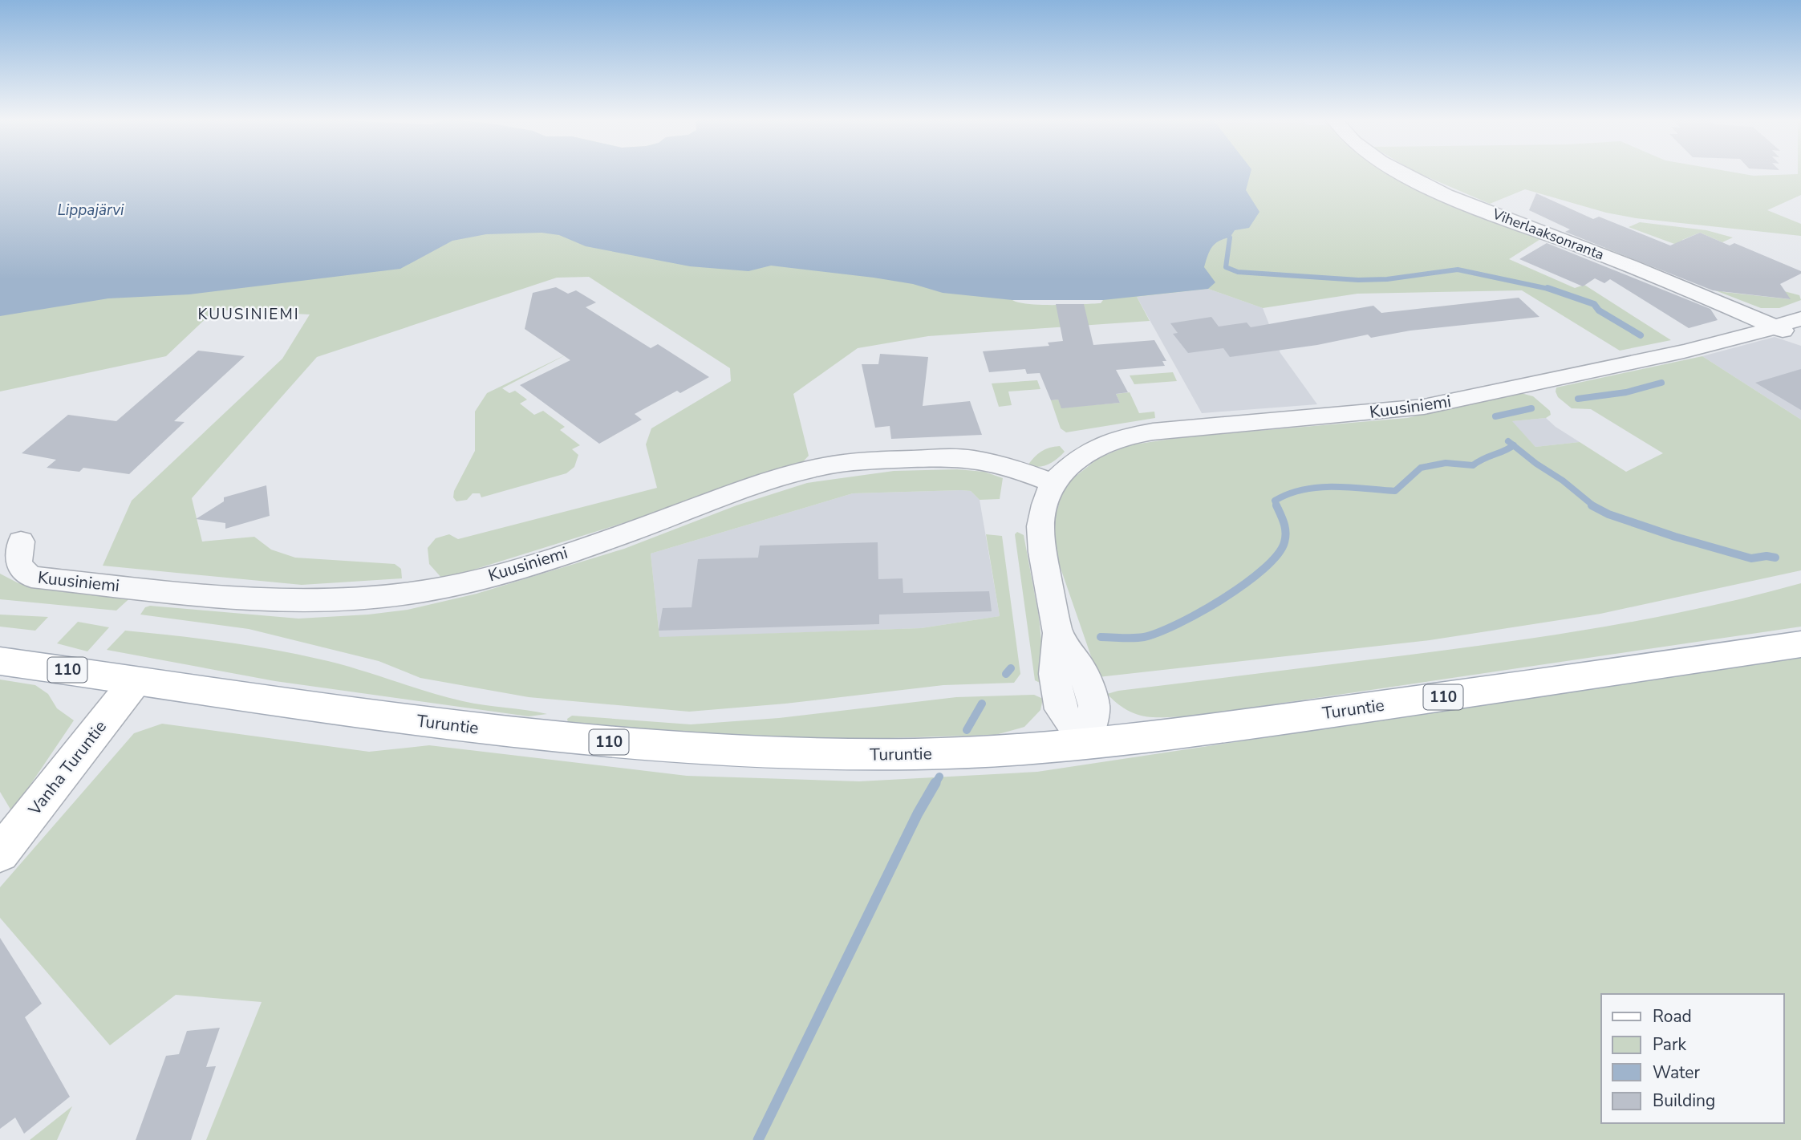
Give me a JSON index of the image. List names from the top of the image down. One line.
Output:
{"streets":{"main road":["110","Turuntie","Vanha Turuntie"],"street":["Viherlaaksonranta","Kuusiniemi"]},"crossings":[["Viherlaaksonranta","Kuusiniemi"],["Kuusiniemi","Turuntie"],["Turuntie","Vanha Turuntie"]],"districts":["KUUSINIEMI"],"water":["Lippajärvi"],"legend":["Road","Park","Water","Building"]}
